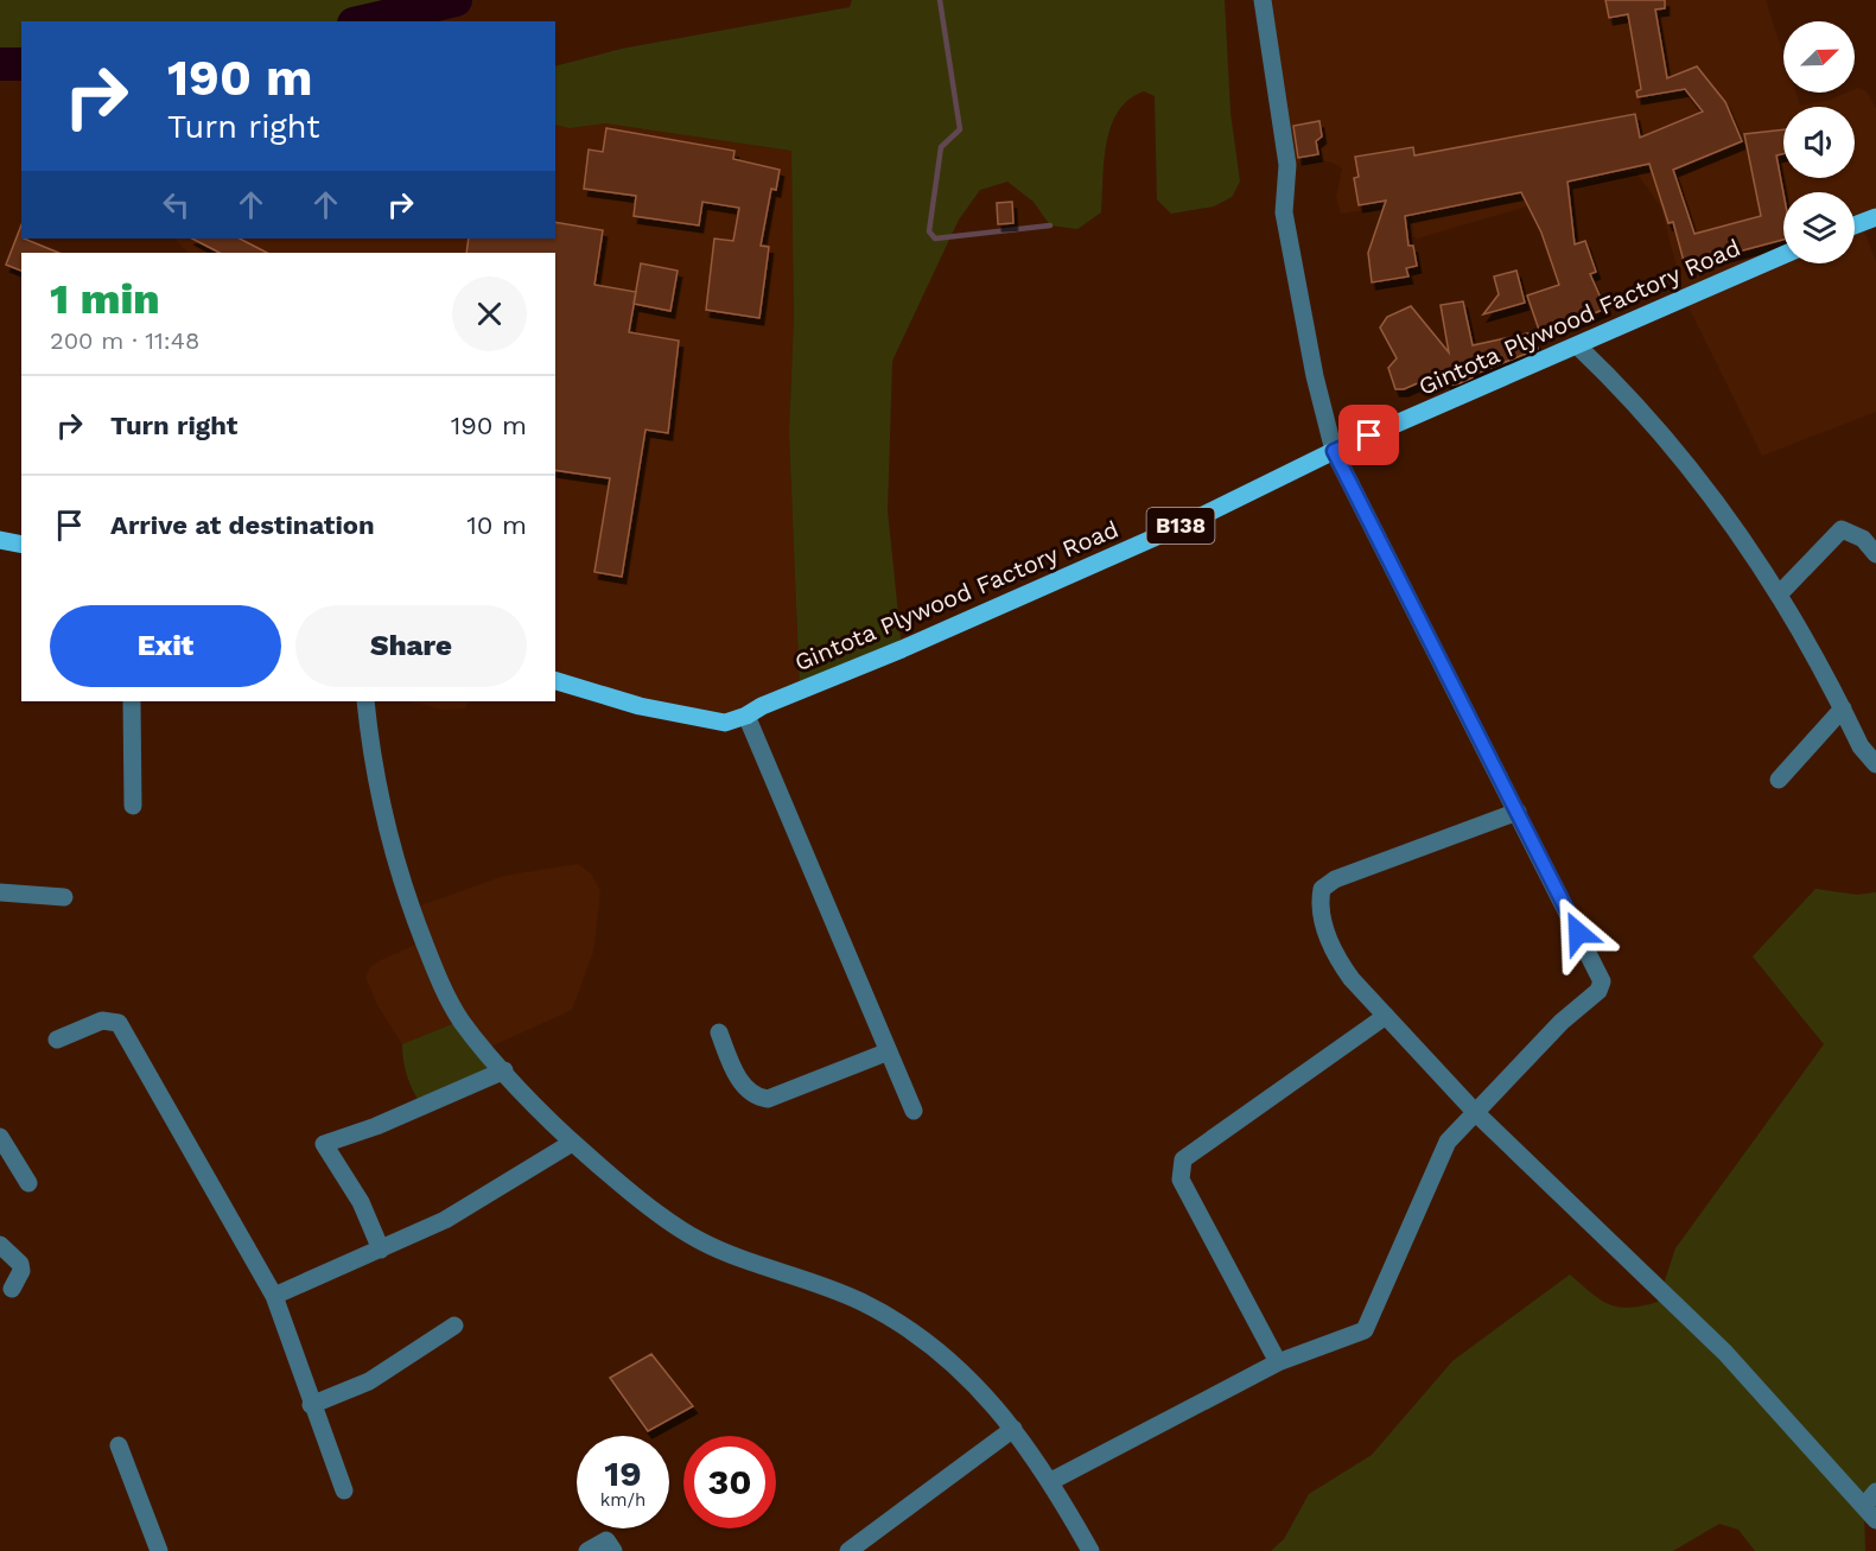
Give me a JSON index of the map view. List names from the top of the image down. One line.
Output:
{"streets":{"main road":["Gintota Plywood Factory Road","B138"]},"north":"top right","page":{"turn":["190 m","Turn right"],"heading":["1 min","200 m · 11:48"],"list":[{"name":"Turn right","value":"190 m"},{"name":"Arrive at destination","value":"10 m"}],"buttons":["Exit","Share"],"speed":"19 km/h","limit":"30"}}
